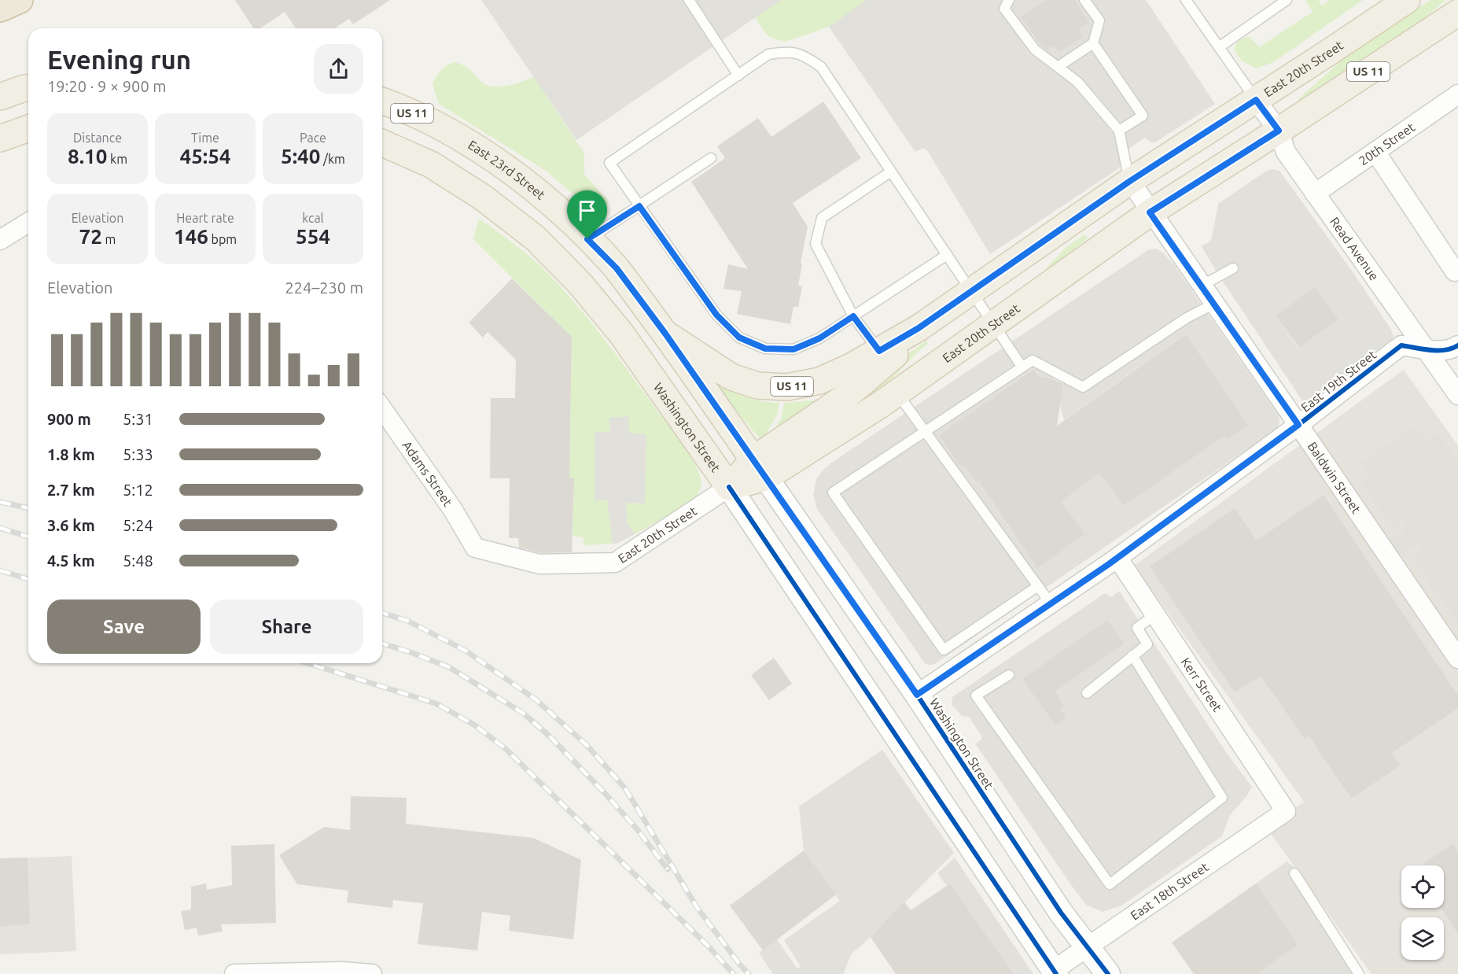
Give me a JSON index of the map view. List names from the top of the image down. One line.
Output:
{"streets":{"main road":["East 20th Street","US 11","East 23rd Street","Washington Street"],"street":["20th Street","Read Avenue","East 19th Street","Adams Street","Baldwin Street","Kerr Street","East 18th Street"]},"crossings":[["East 20th Street","US 11"],["East 20th Street","Read Avenue"],["East 20th Street","Washington Street"],["East 20th Street","Adams Street"],["East 20th Street","Baldwin Street"],["US 11","Washington Street"],["20th Street","Read Avenue"],["East 23rd Street","Washington Street"],["Read Avenue","East 19th Street"],["East 19th Street","Washington Street"],["East 19th Street","Baldwin Street"],["East 19th Street","Kerr Street"],["Washington Street","East 18th Street"],["Kerr Street","East 18th Street"]],"page":{"heading":["Evening run","19:20 · 9 × 900 m"],"stats":[["Distance","8.10 km"],["Time","45:54"],["Pace","5:40 /km"],["Elevation","72 m"],["Heart rate","146 bpm"],["kcal","554"]],"chart":["Elevation","224–230 m"],"list":[{"name":"900 m","note":"5:31"},{"name":"1.8 km","note":"5:33"},{"name":"2.7 km","note":"5:12"},{"name":"3.6 km","note":"5:24"},{"name":"4.5 km","note":"5:48"}],"buttons":["Save","Share"]}}
